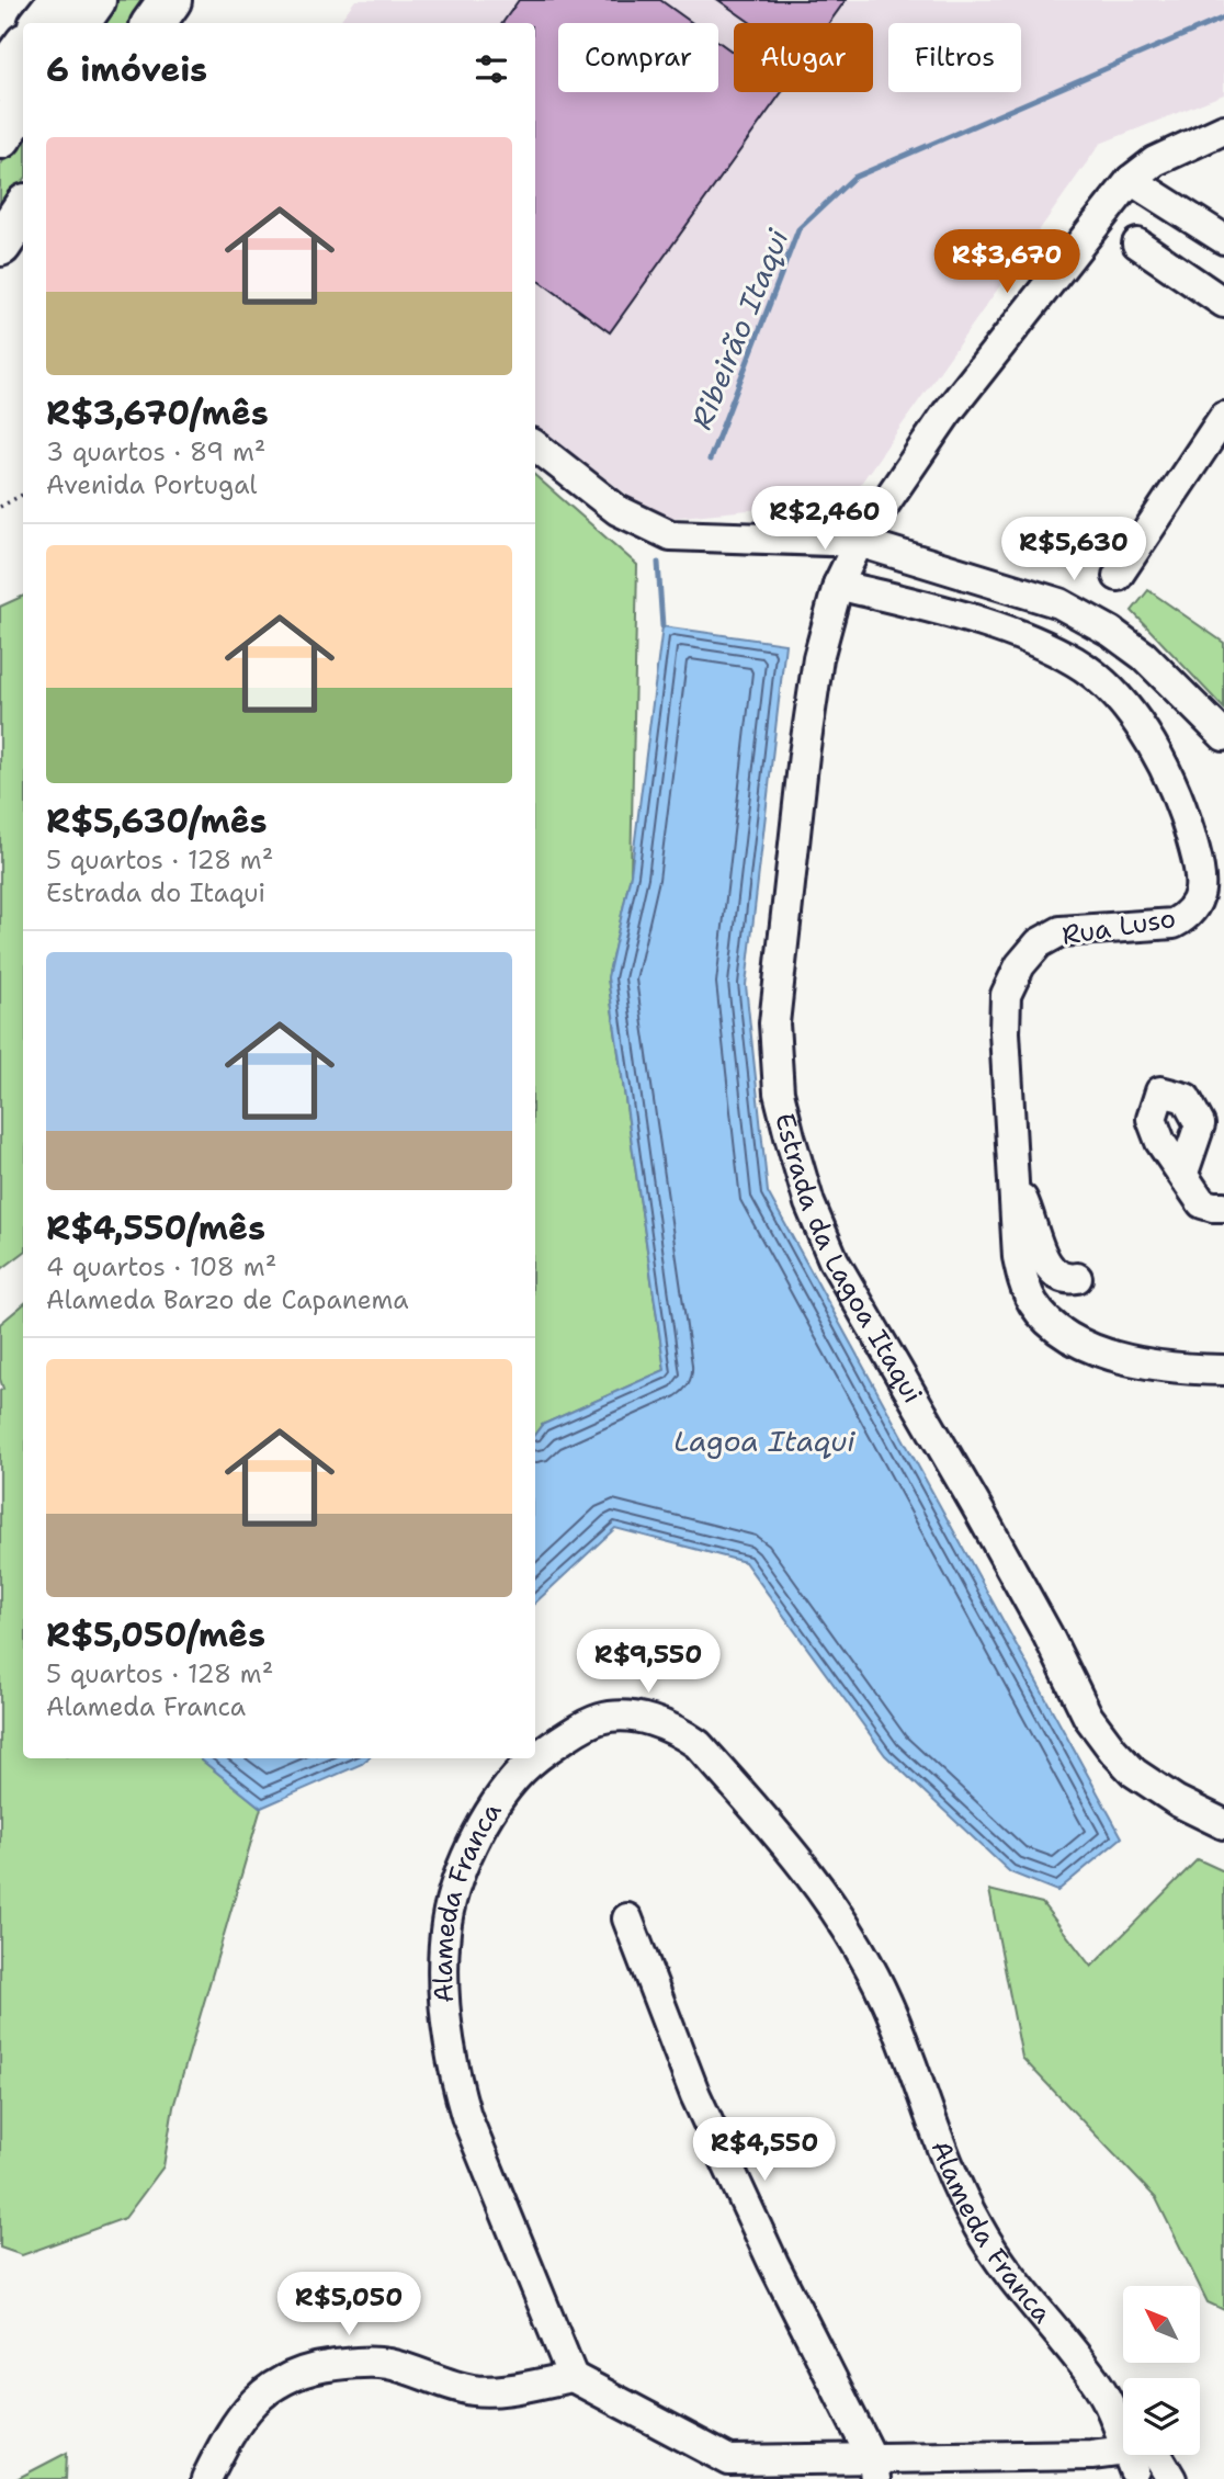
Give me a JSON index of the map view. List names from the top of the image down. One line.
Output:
{"streets":{"street":["Rua Luso","Estrada da Lagoa Itaqui","Alameda Franca"]},"crossings":[["Rua Luso","Estrada da Lagoa Itaqui"]],"water":["Ribeirão Itaqui","Lagoa Itaqui"],"north":"top left","page":{"chip":["Comprar","Alugar","Filtros"],"heading":"6 imóveis","list":[{"name":"R$3,670/mês","note":"3 quartos · 89 m² · Avenida Portugal"},{"name":"R$5,630/mês","note":"5 quartos · 128 m² · Estrada do Itaqui"},{"name":"R$4,550/mês","note":"4 quartos · 108 m² · Alameda Barzo de Capanema"},{"name":"R$5,050/mês","note":"5 quartos · 128 m² · Alameda Franca"}],"price":["R$3,670","R$2,460","R$5,630","R$9,550","R$4,550","R$5,050"]}}
